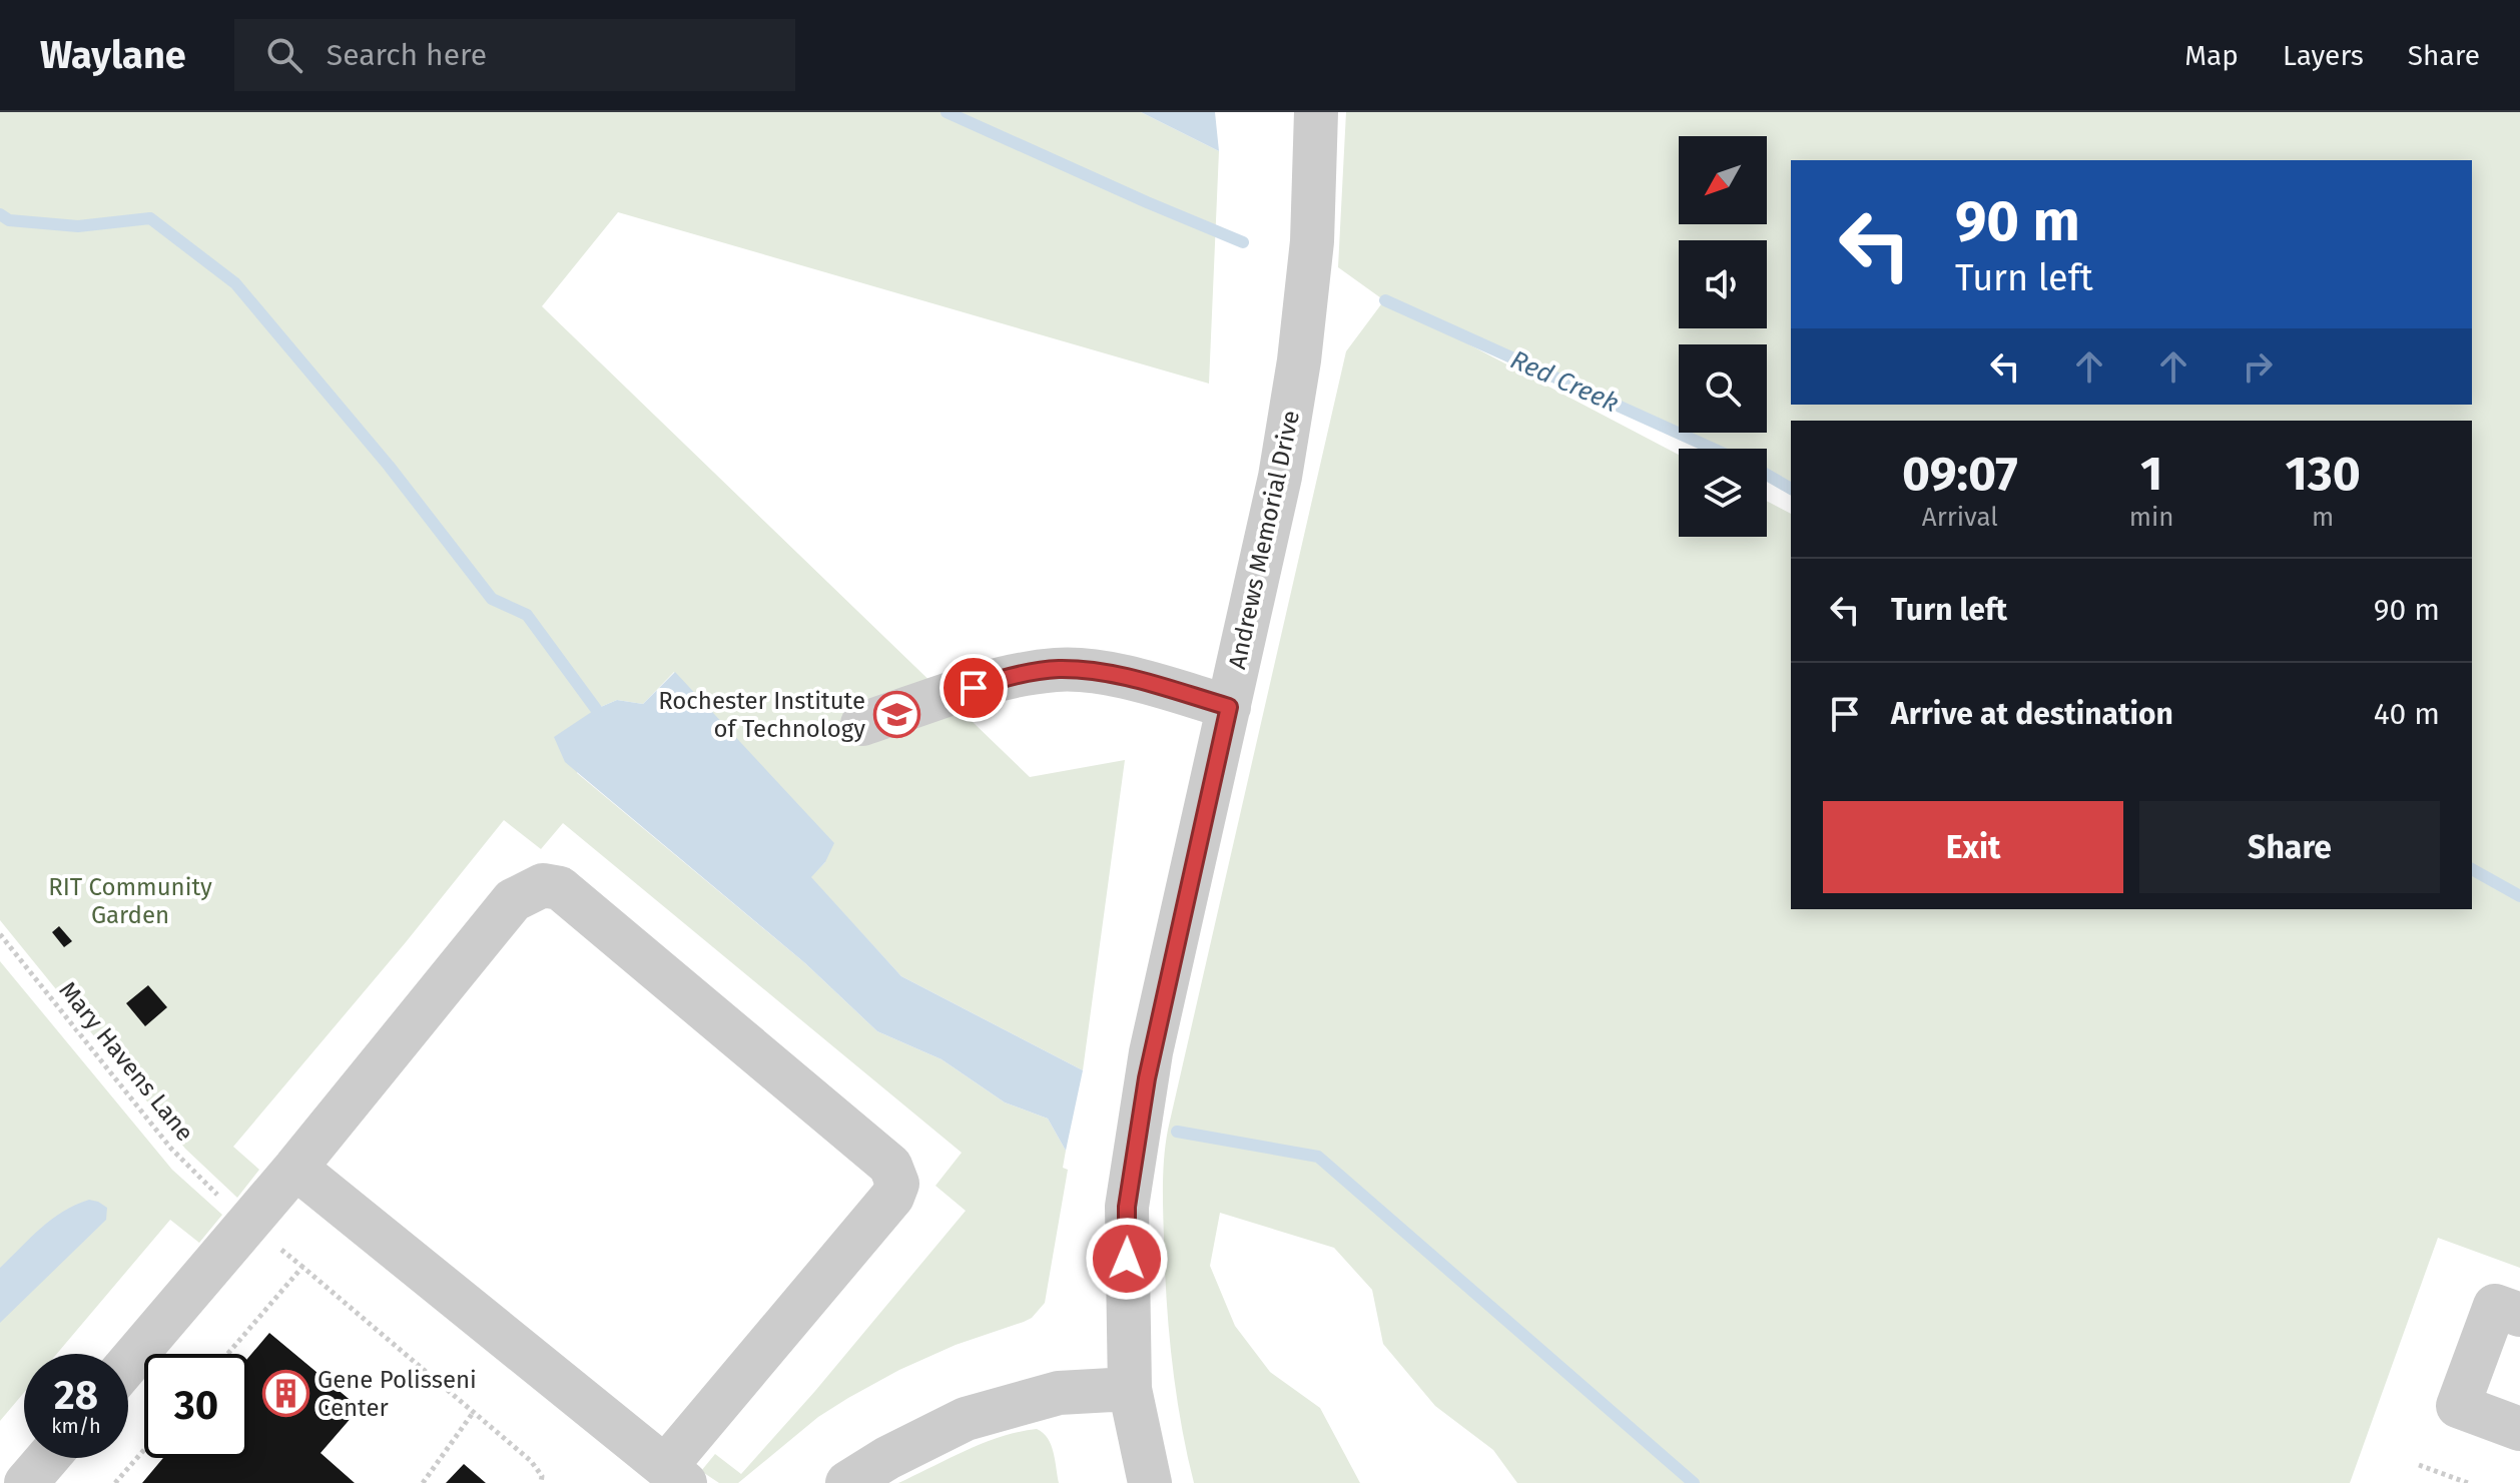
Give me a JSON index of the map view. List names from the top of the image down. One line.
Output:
{"streets":{"street":["Andrews Memorial Drive"],"path":["Mary Havens Lane"]},"water":["Red Creek"],"parks":["RIT Community Garden"],"places":{"school or university":["Rochester Institute of Technology"],"building":["Gene Polisseni Center"]},"north":"bottom left","page":{"header":"Waylane","search":"Search here","nav":["Map","Layers","Share"],"turn":["90 m","Turn left"],"eta":["09:07","Arrival","1","min","130","m"],"list":[{"name":"Turn left","value":"90 m"},{"name":"Arrive at destination","value":"40 m"}],"buttons":["Exit","Share"],"speed":"28 km/h","limit":"30"}}
